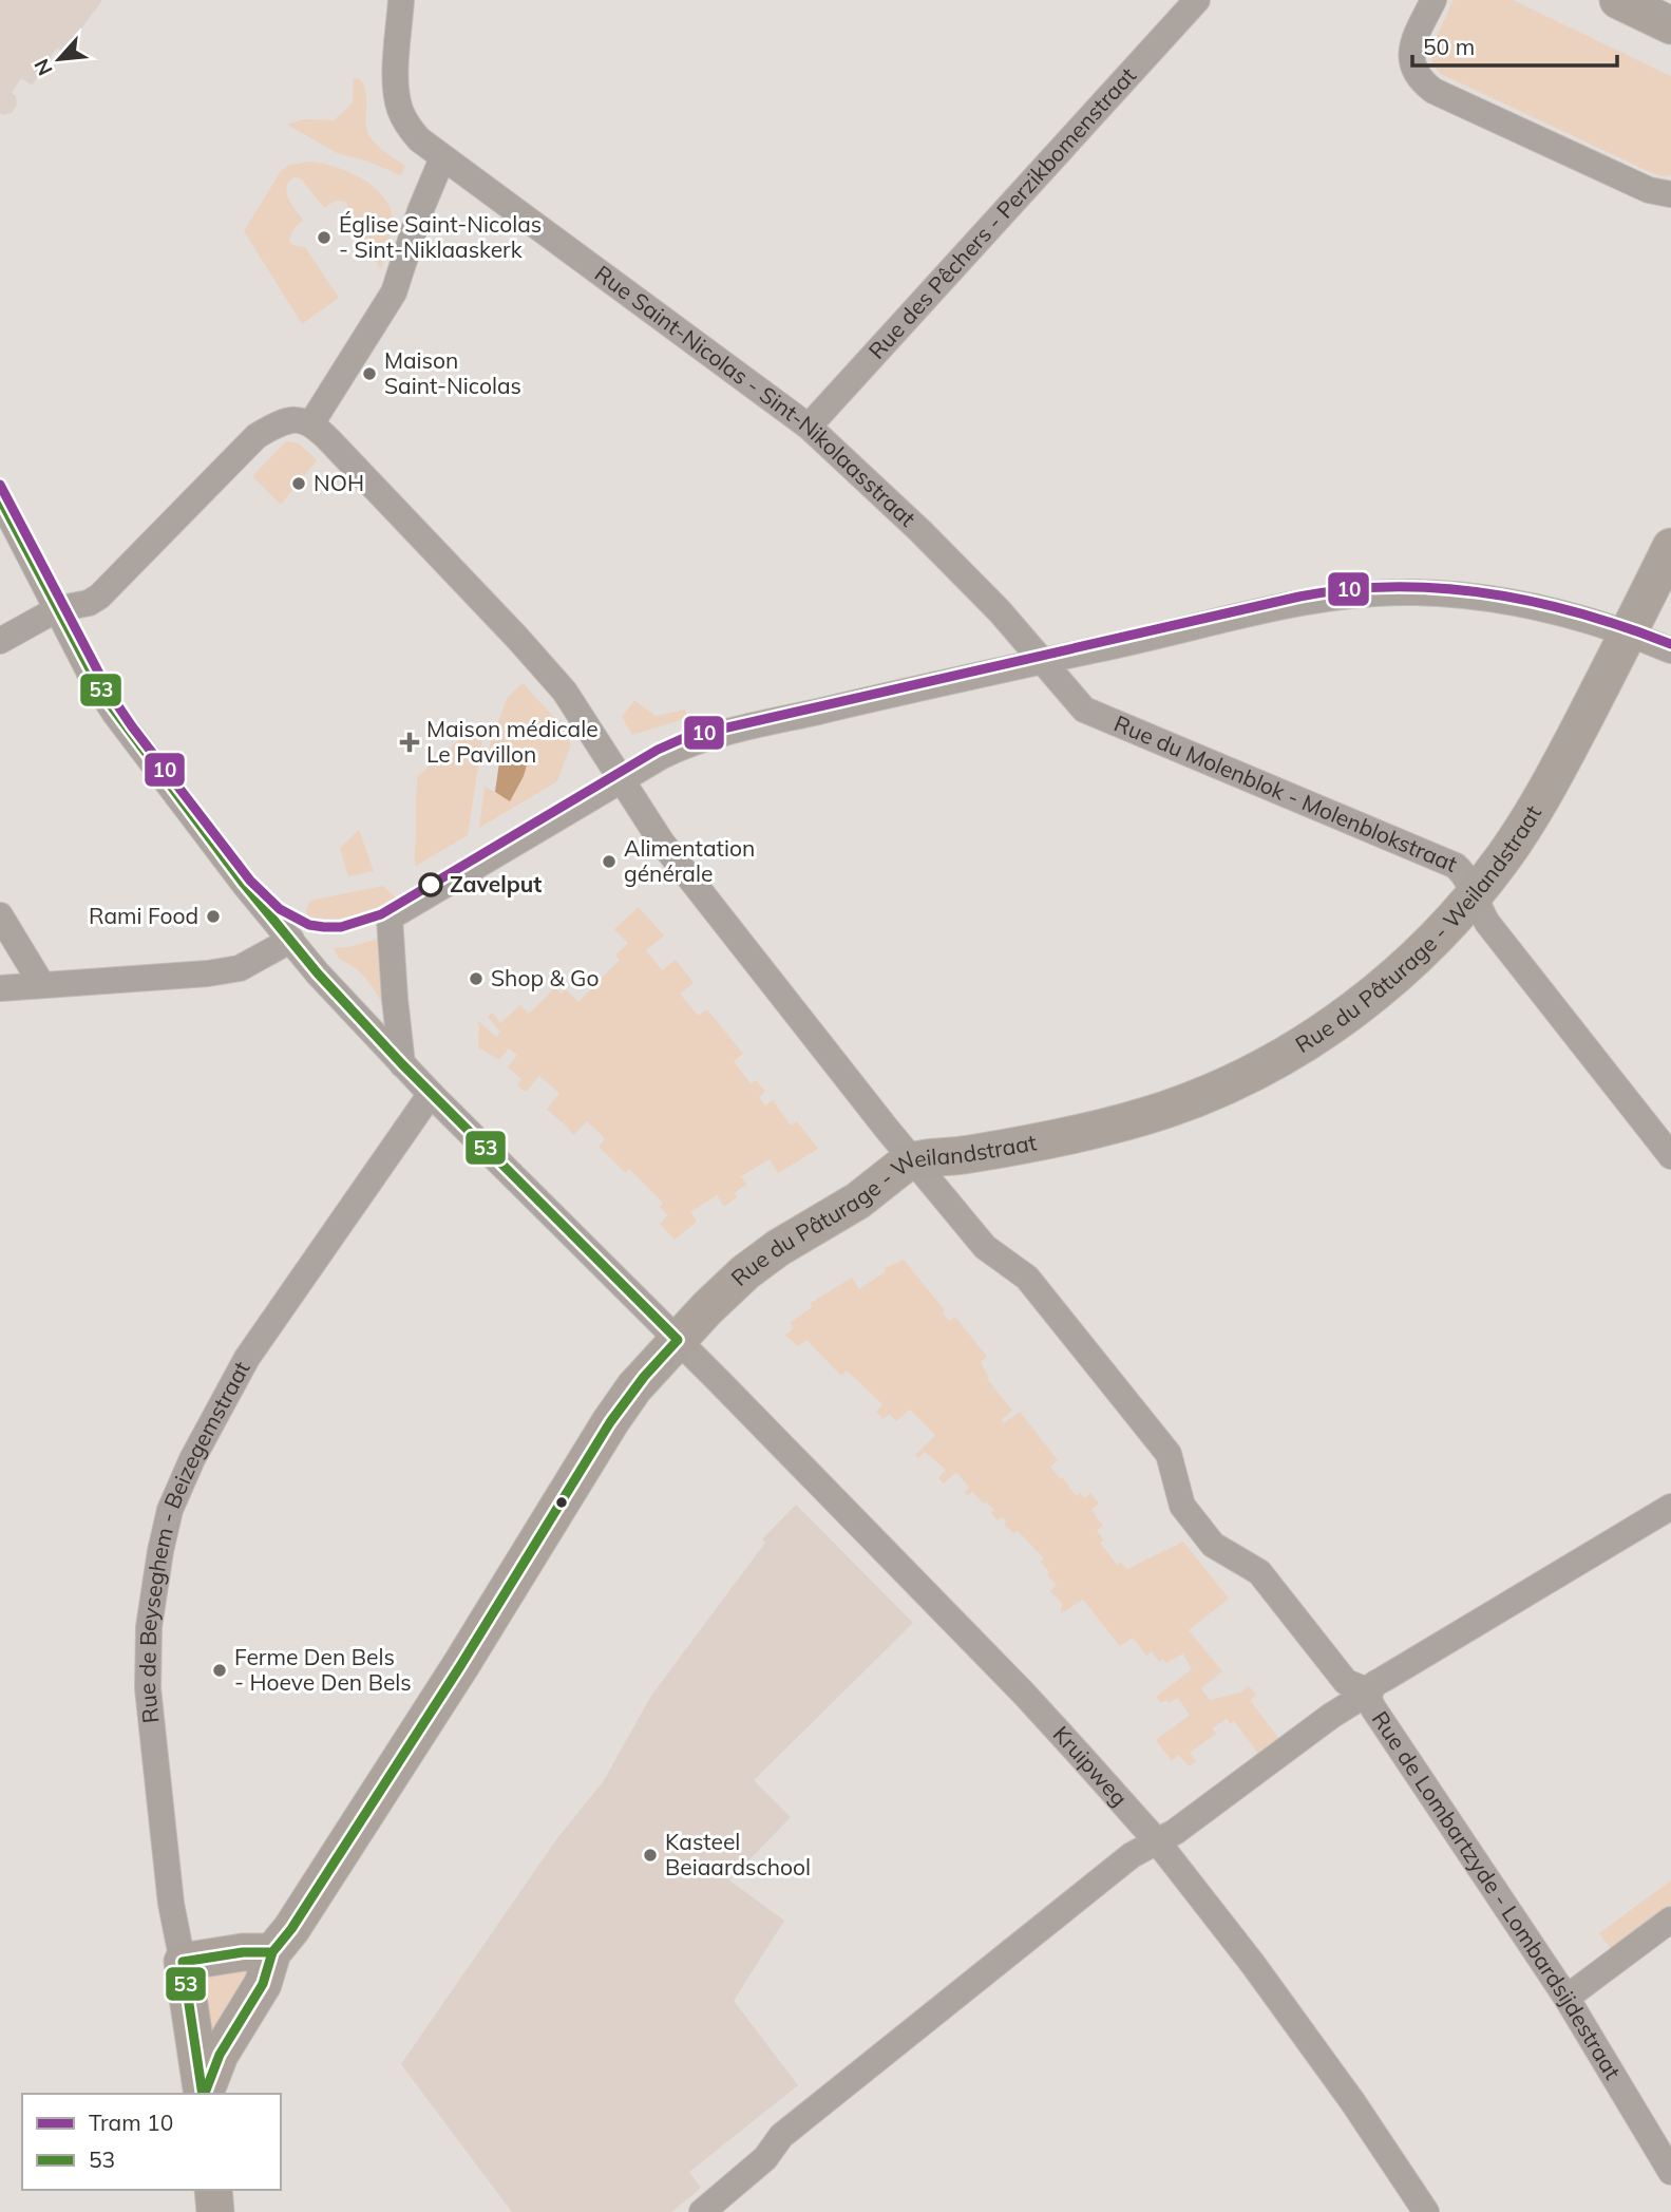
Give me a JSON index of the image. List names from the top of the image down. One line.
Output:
{"streets":{"street":["Rue des Pêchers - Perzikbomenstraat","Rue Saint-Nicolas - Sint-Nikolaasstraat","Rue du Molenblok - Molenblokstraat","Rue du Pâturage - Weilandstraat","Rue de Beyseghem - Beizegemstraat","Kruipweg","Rue de Lombartzyde - Lombardsijdestraat"]},"crossings":[["Rue des Pêchers - Perzikbomenstraat","Rue Saint-Nicolas - Sint-Nikolaasstraat"],["Rue Saint-Nicolas - Sint-Nikolaasstraat","Rue du Molenblok - Molenblokstraat"],["Rue du Molenblok - Molenblokstraat","Rue du Pâturage - Weilandstraat"],["Rue du Pâturage - Weilandstraat","Rue de Beyseghem - Beizegemstraat"],["Rue du Pâturage - Weilandstraat","Kruipweg"],["Rue du Pâturage - Weilandstraat","Rue de Lombartzyde - Lombardsijdestraat"],["Rue de Beyseghem - Beizegemstraat","Kruipweg"]],"places":{"other":["Église Saint-Nicolas - Sint-Niklaaskerk","Maison Saint-Nicolas","NOH","Alimentation générale","Zavelput","Rami Food","Shop & Go","Ferme Den Bels - Hoeve Den Bels","Kasteel Beiaardschool"],"health":["Maison médicale Le Pavillon"]},"lines":["tram line 10","transit line 53"],"legend":["Tram 10","53"],"scale_bar":"50 m","north":"bottom left"}
